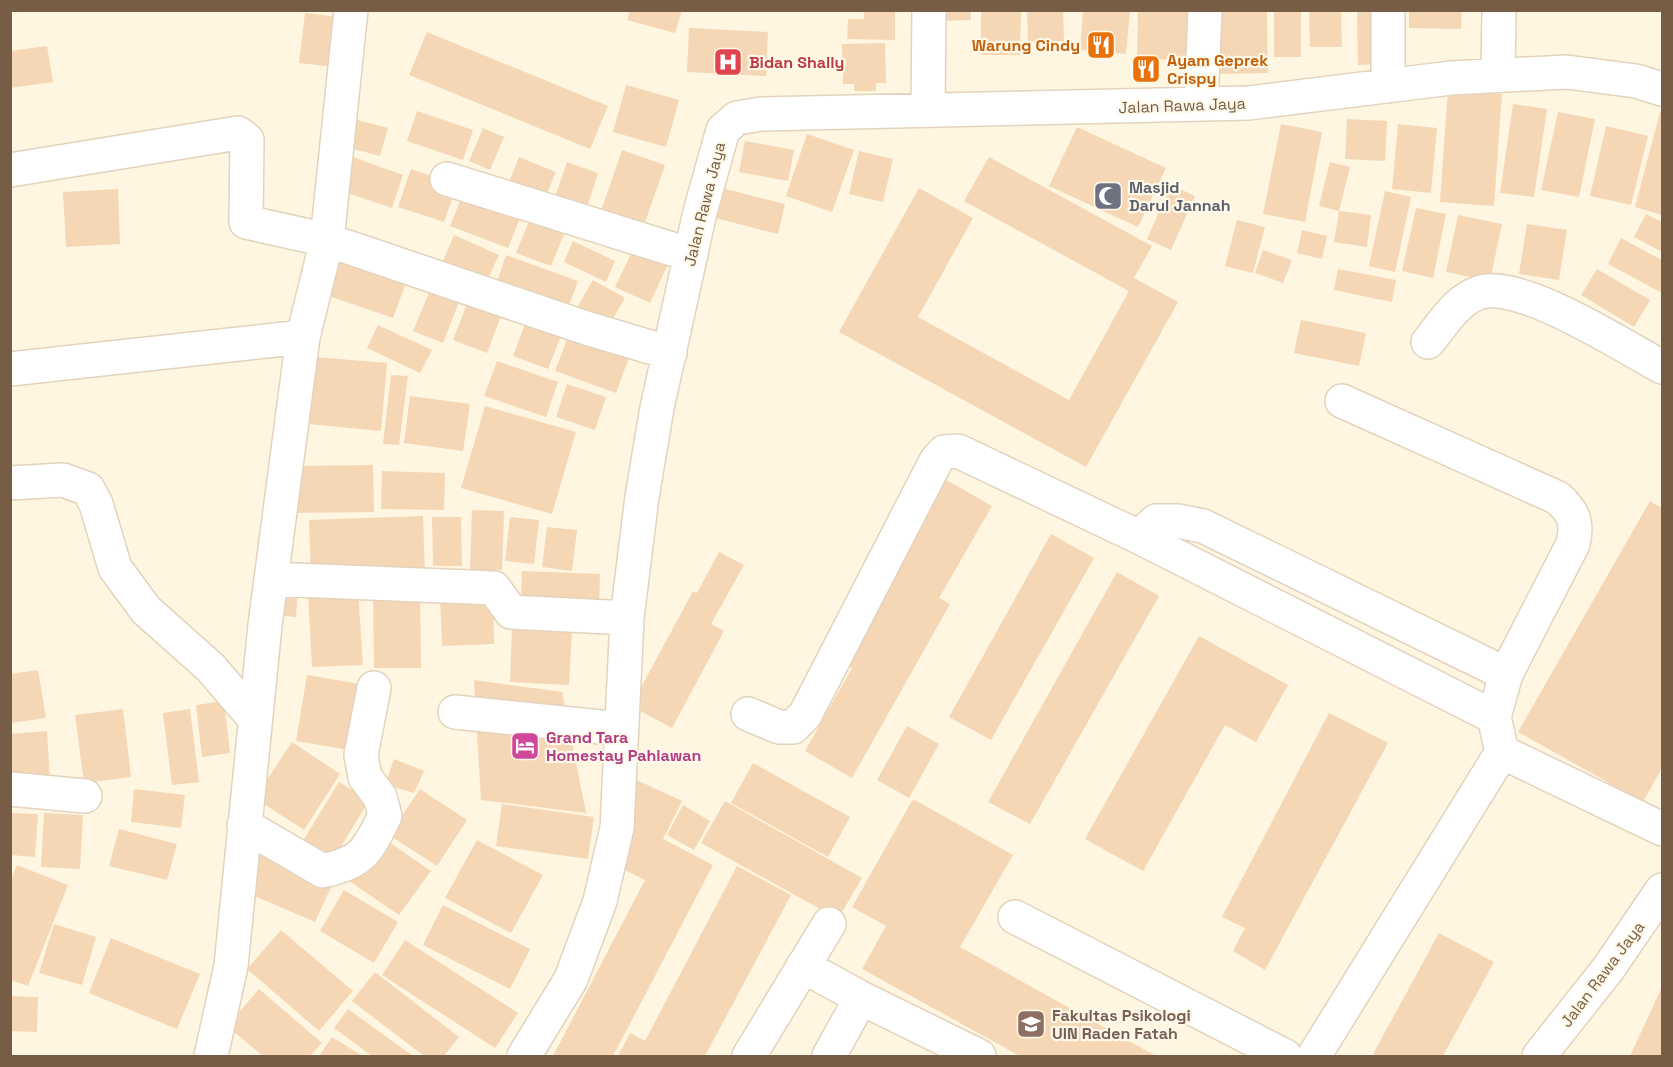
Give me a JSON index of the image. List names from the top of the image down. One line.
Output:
{"streets":{"street":["Jalan Rawa Jaya"]},"places":{"restaurant":["Warung Cindy","Ayam Geprek Crispy"],"hospital":["Bidan Shally"],"mosque":["Masjid Darul Jannah"],"hotel":["Grand Tara Homestay Pahlawan"],"school or university":["Fakultas Psikologi UIN Raden Fatah"]}}
